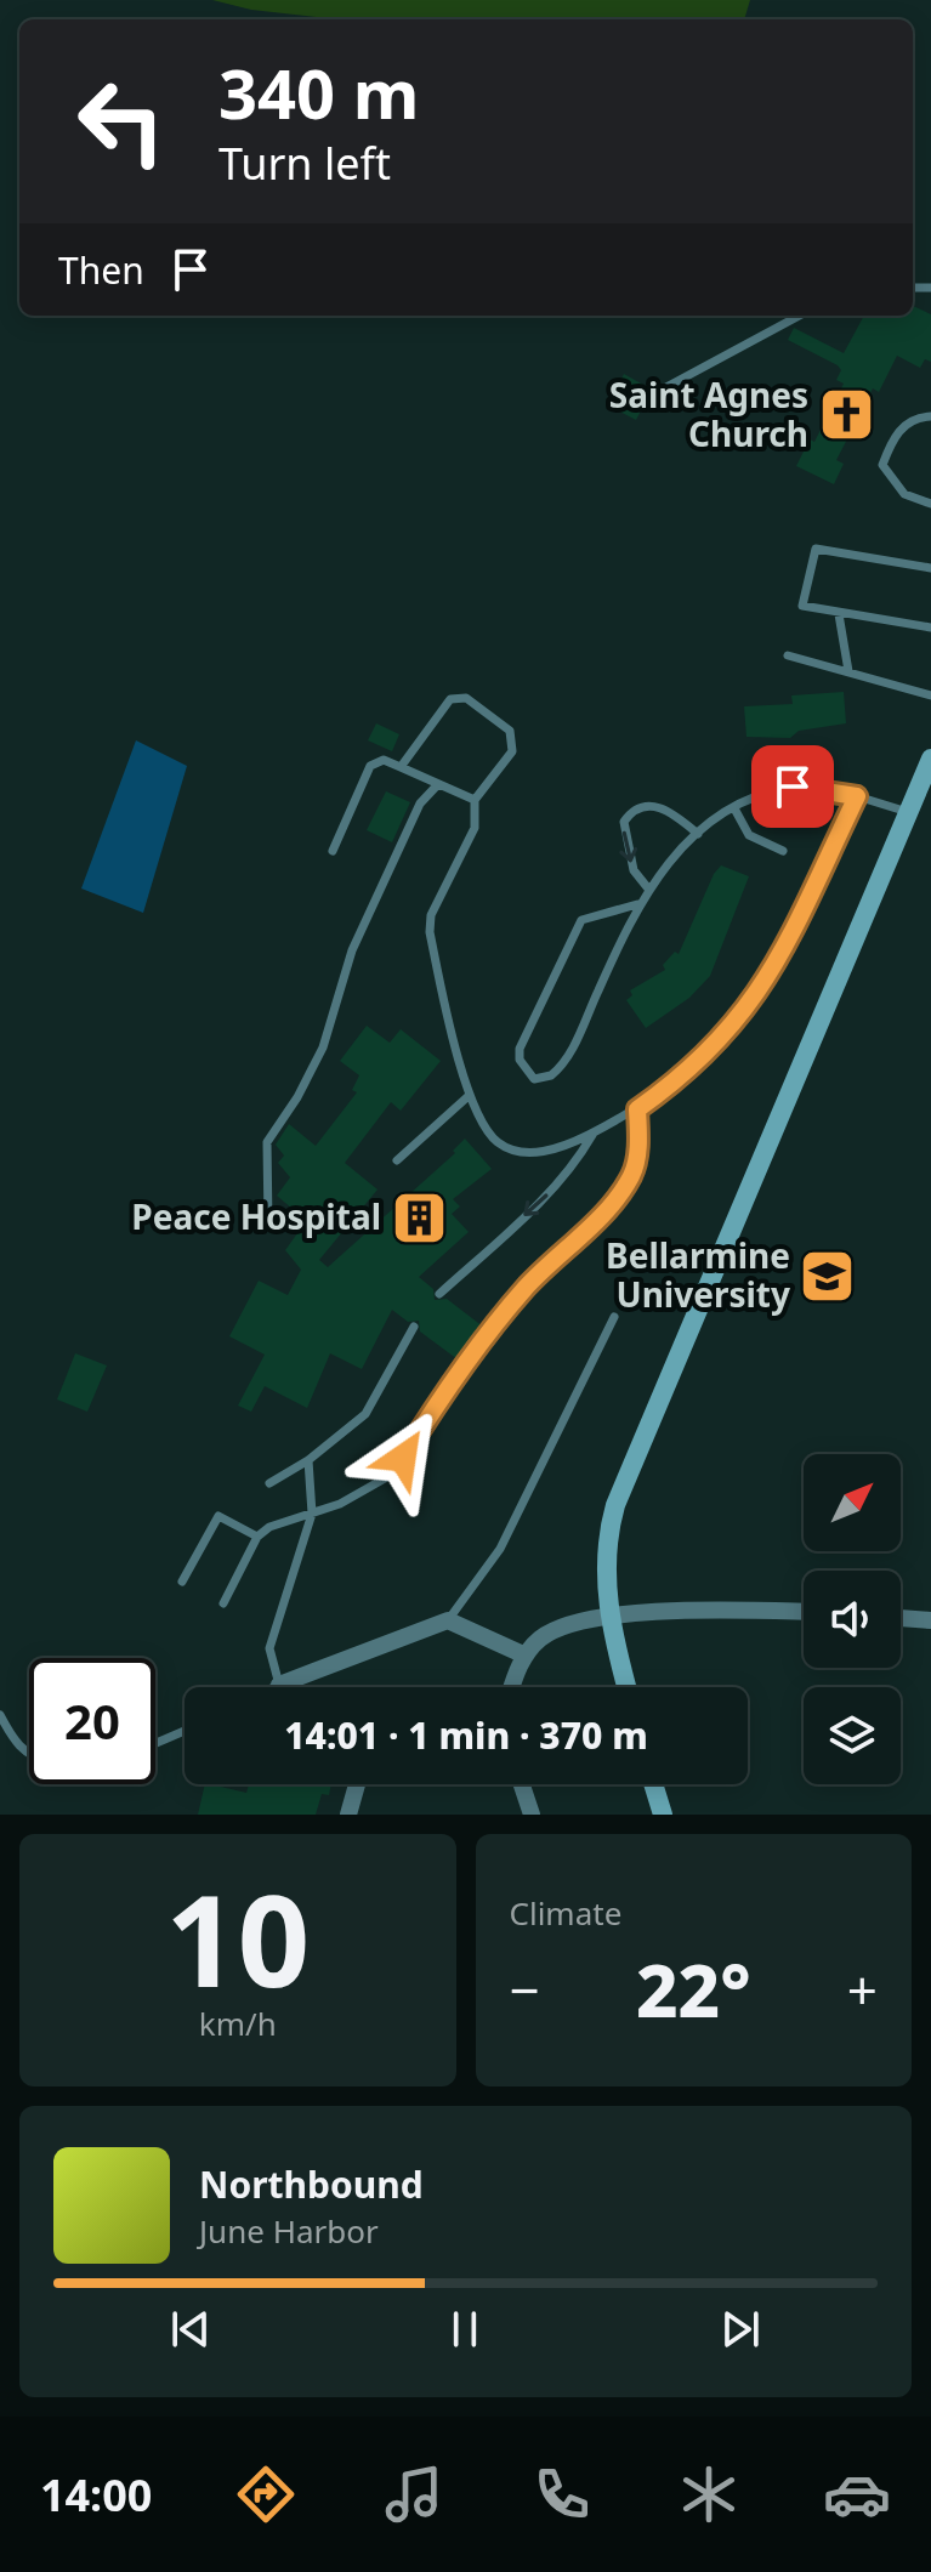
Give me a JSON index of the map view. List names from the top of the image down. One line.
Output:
{"places":{"church":["Saint Agnes Church"],"building":["Peace Hospital"],"school or university":["Bellarmine University"]},"north":"top right","page":{"turn":["340 m","Turn left"],"then":"Then","limit":"20","trip":"14:01 · 1 min · 370 m","tile":[["10","km/h"],"Climate"],"heat":["−","22°","+"],"song":["Northbound","June Harbor"],"tabs":"14:00"}}
